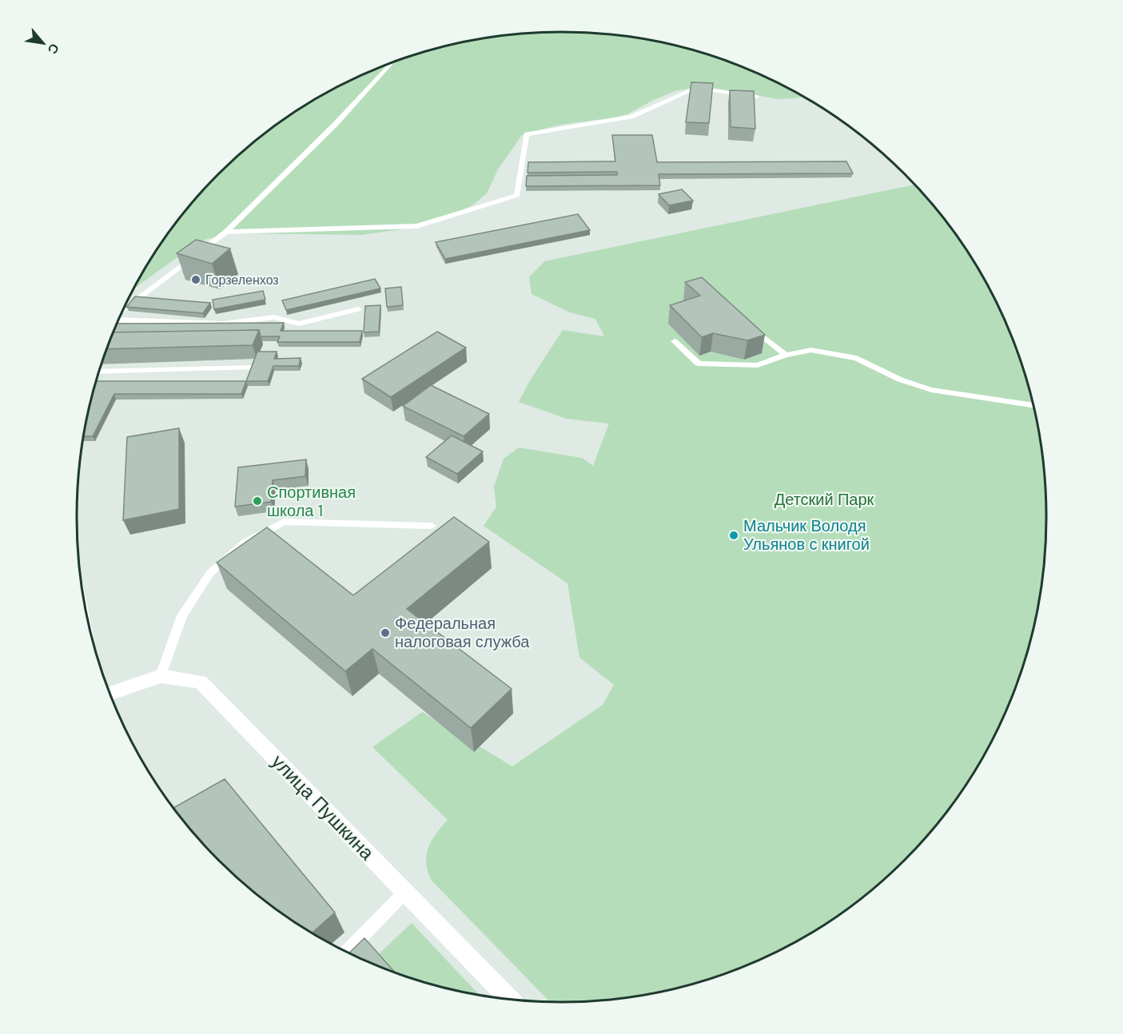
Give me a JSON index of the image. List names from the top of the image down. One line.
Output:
{"streets":{"street":["улица Пушкина"]},"parks":["Детский Парк"],"places":["Горзеленхоз","Спортивная школа 1","Мальчик Володя Ульянов с книгой","Федеральная налоговая служба"],"north":"bottom right"}
